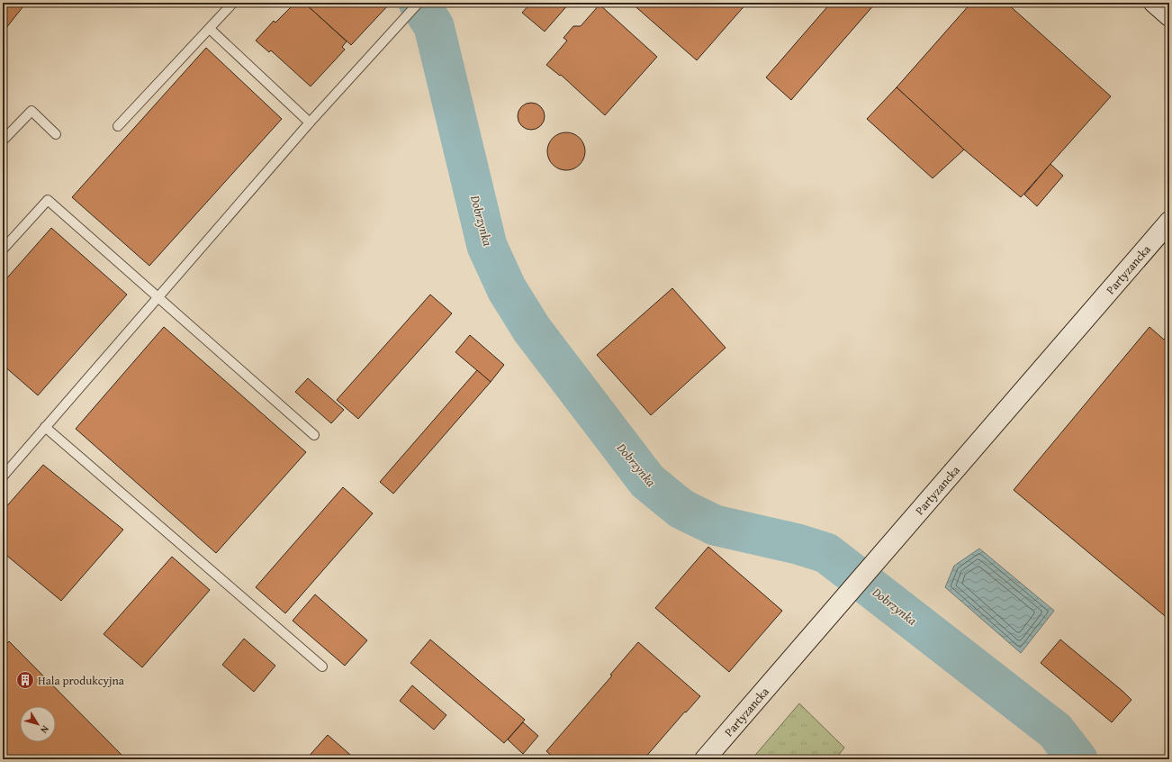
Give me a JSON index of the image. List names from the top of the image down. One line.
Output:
{"streets":{"main road":["Partyzancka"]},"water":["Dobrzynka"],"places":{"building":["Hala produkcyjna"]},"north":"bottom right"}
